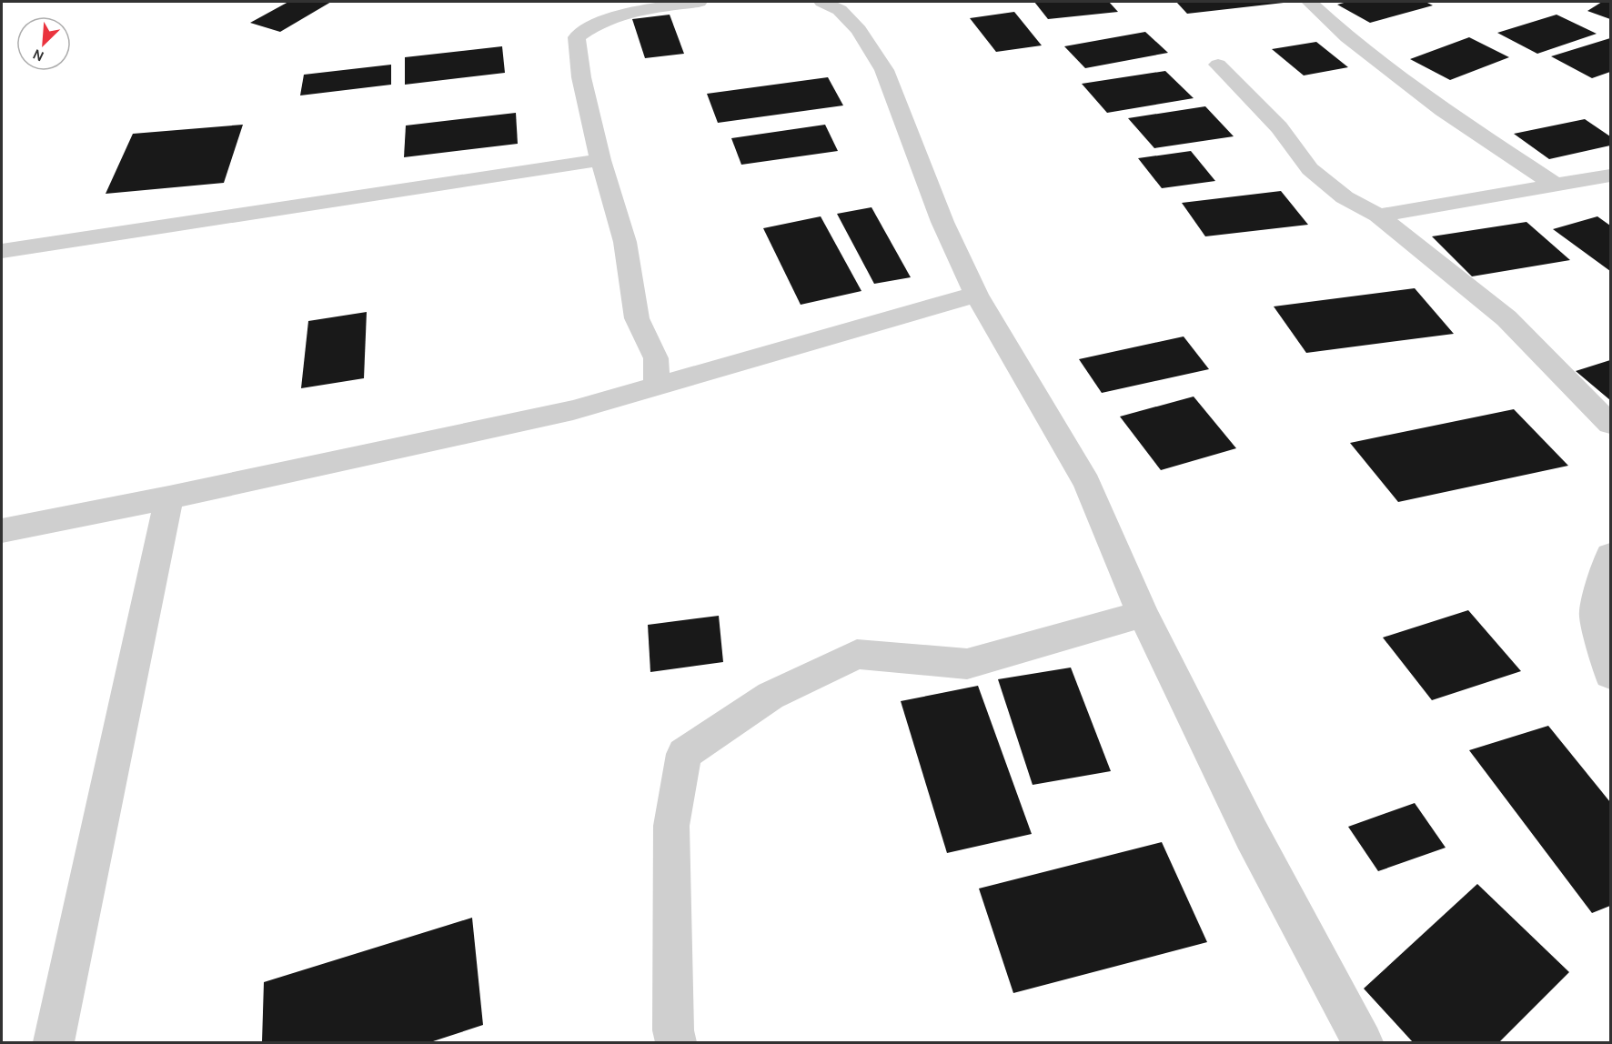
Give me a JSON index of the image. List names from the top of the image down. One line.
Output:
{"north":"bottom left"}
